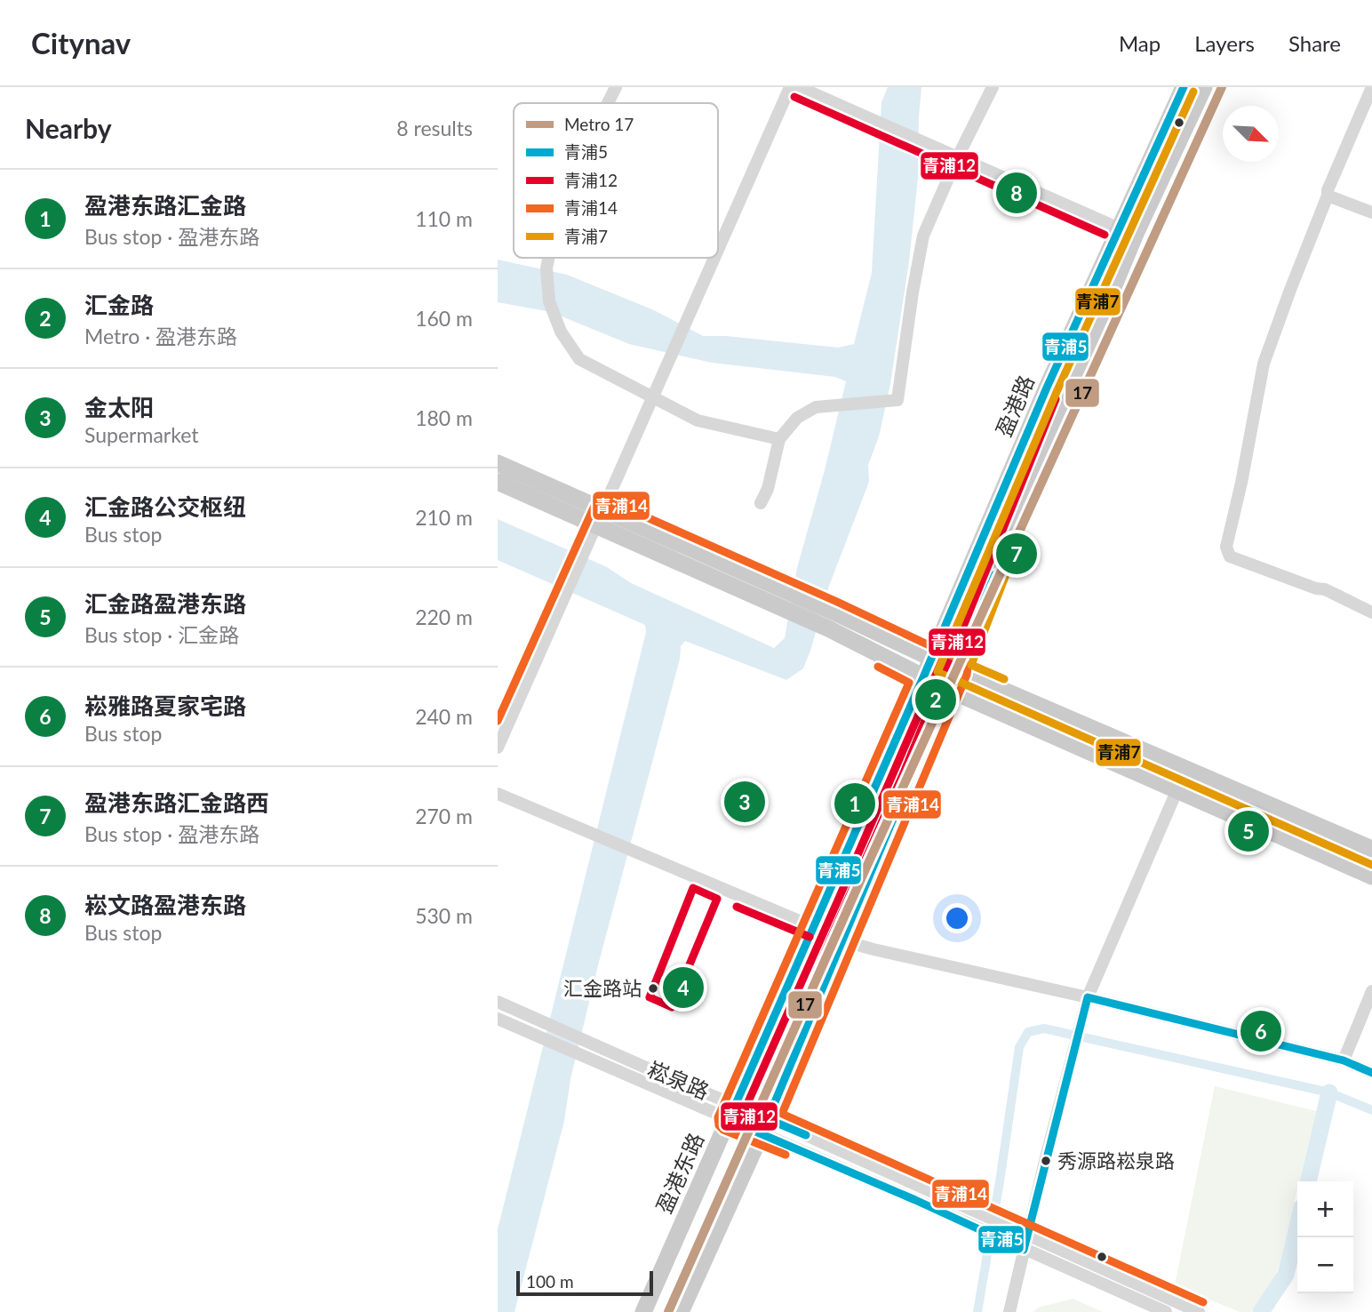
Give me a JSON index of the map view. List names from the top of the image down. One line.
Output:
{"streets":{"main road":["盈港路","盈港东路"],"street":["崧泉路"]},"crossings":[["盈港路","盈港东路"],["崧泉路","盈港东路"]],"places":["汇金路站","秀源路崧泉路"],"lines":["metro line 17","transit line 青浦5","transit line 青浦7","transit line 青浦12","transit line 青浦14"],"legend":["Metro 17","青浦5","青浦12","青浦14","青浦7"],"scale_bar":"100 m","north":"bottom right","page":{"header":"Citynav","nav":["Map","Layers","Share"],"heading":["Nearby","8 results"],"list":[{"mark":"1","name":"盈港东路汇金路","note":"Bus stop · 盈港东路","value":"110 m"},{"mark":"2","name":"汇金路","note":"Metro · 盈港东路","value":"160 m"},{"mark":"3","name":"金太阳","note":"Supermarket","value":"180 m"},{"mark":"4","name":"汇金路公交枢纽","note":"Bus stop","value":"210 m"},{"mark":"5","name":"汇金路盈港东路","note":"Bus stop · 汇金路","value":"220 m"},{"mark":"6","name":"崧雅路夏家宅路","note":"Bus stop","value":"240 m"},{"mark":"7","name":"盈港东路汇金路西","note":"Bus stop · 盈港东路","value":"270 m"},{"mark":"8","name":"崧文路盈港东路","note":"Bus stop","value":"530 m"}],"pins":["8","7","2","3","1","5","4","6"],"map_buttons":["+","−"],"scale":"100 m"}}
